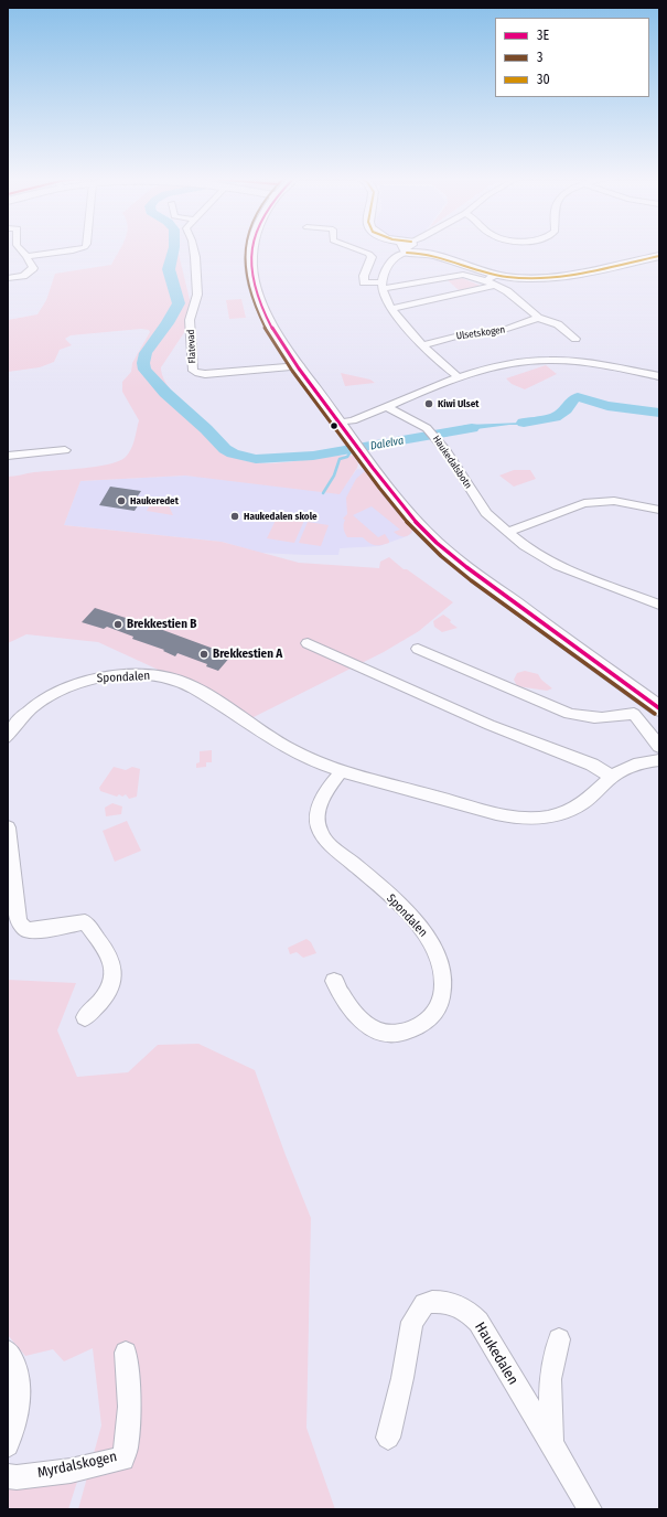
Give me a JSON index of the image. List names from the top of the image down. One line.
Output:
{"streets":{"street":["Ulsetskogen","Flatevad","Haukedalsbotn","Spondalen","Haukedalen","Myrdalskogen"]},"water":["Dalelva"],"places":["Kiwi Ulset","Haukeredet","Haukedalen skole","Brekkestien B","Brekkestien A"],"lines":["transit line 3E","transit line 3","transit line 30"],"legend":["3E","3","30"]}
